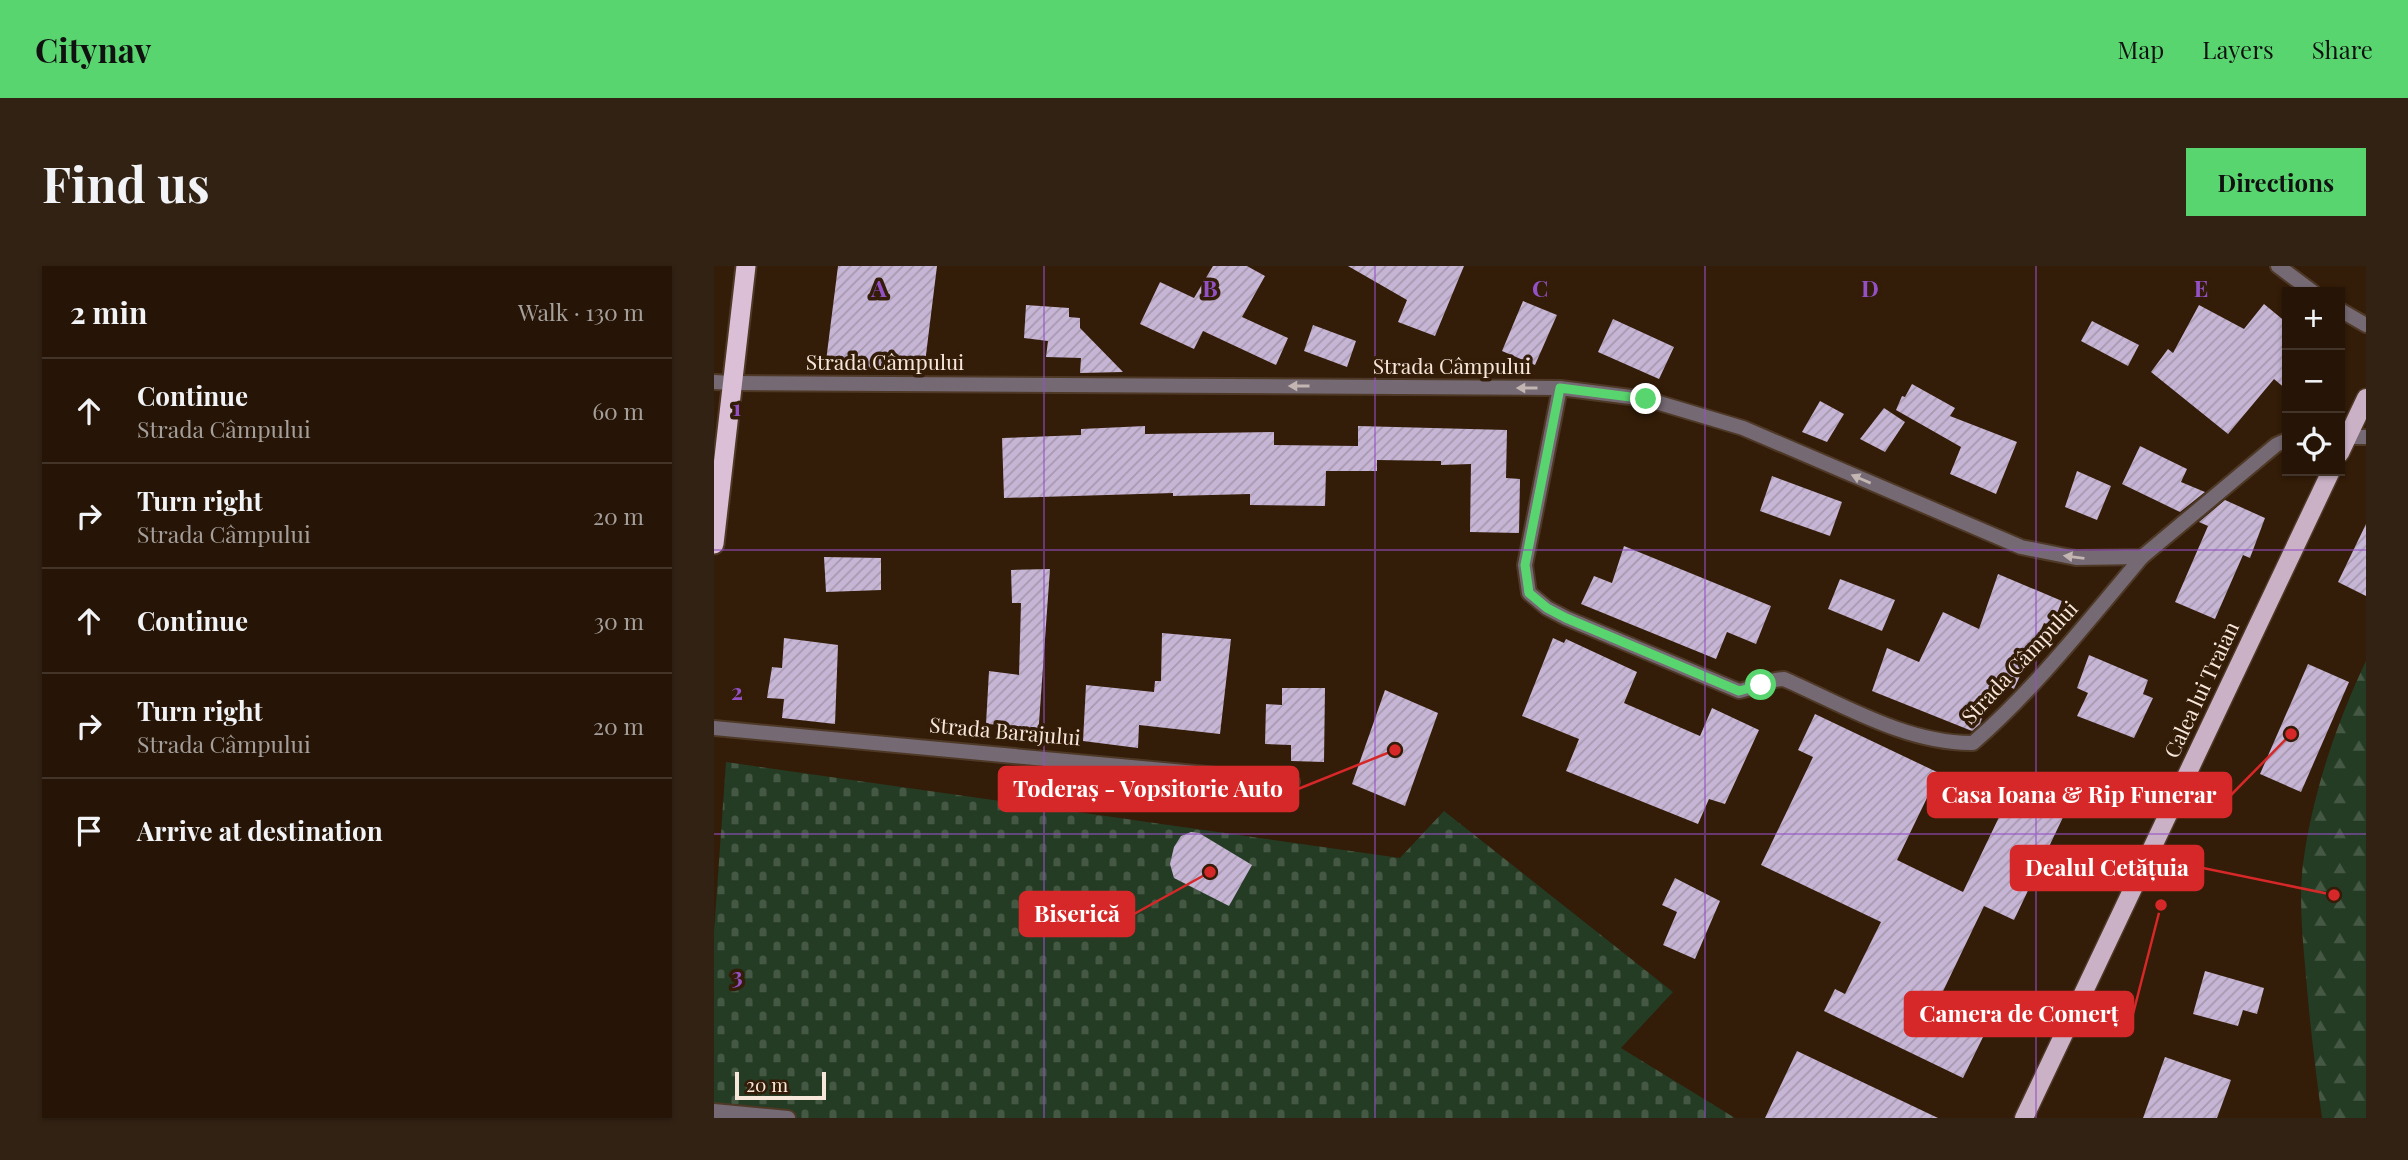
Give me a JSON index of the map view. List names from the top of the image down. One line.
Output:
{"streets":{"main road":["Calea lui Traian"],"street":["Strada Câmpului","Strada Barajului"]},"one_way":["Strada Câmpului"],"places":["Casa Ioana & Rip Funerar","Toderaș - Vopsitorie Auto","Biserică","Dealul Cetățuia","Camera de Comerț"],"scale_bar":"20 m","page":{"header":"Citynav","nav":["Map","Layers","Share"],"buttons":"Directions","title":"Find us","heading":["2 min","Walk · 130 m"],"map_buttons":["+","−"],"list":[["Continue","Strada Câmpului","60 m"],["Turn right","Strada Câmpului","20 m"],["Continue","30 m"],["Turn right","Strada Câmpului","20 m"],"Arrive at destination"],"scale":"20 m"},"grid":{"columns":["A","B","C","D","E"],"rows":["1","2","3"]}}
